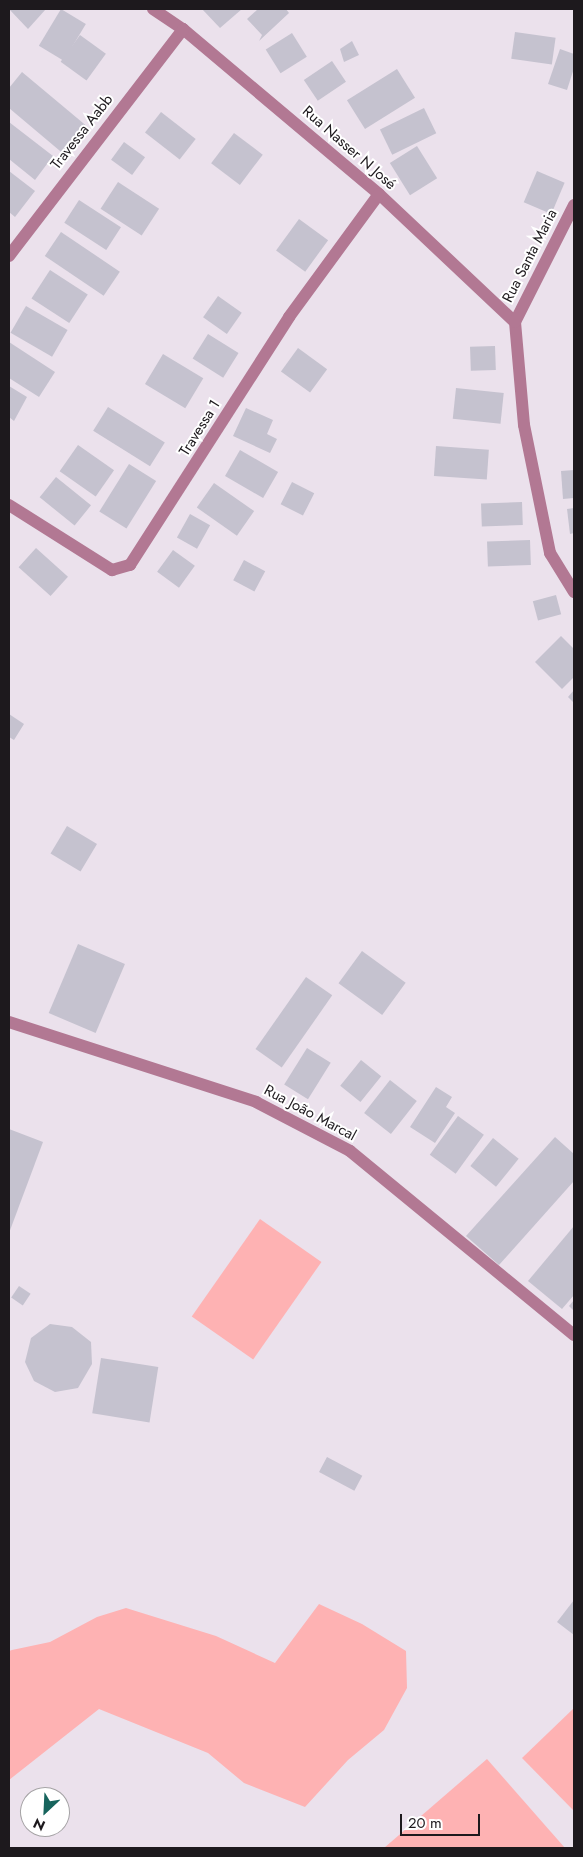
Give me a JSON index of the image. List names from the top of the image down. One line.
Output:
{"streets":{"street":["Travessa Aabb","Rua Nasser N José","Rua Santa Maria","Travessa 1","Rua João Marcal"]},"crossings":[["Travessa Aabb","Rua Nasser N José"],["Rua Nasser N José","Rua Santa Maria"],["Rua Nasser N José","Travessa 1"]],"scale_bar":"20 m","north":"bottom left"}
